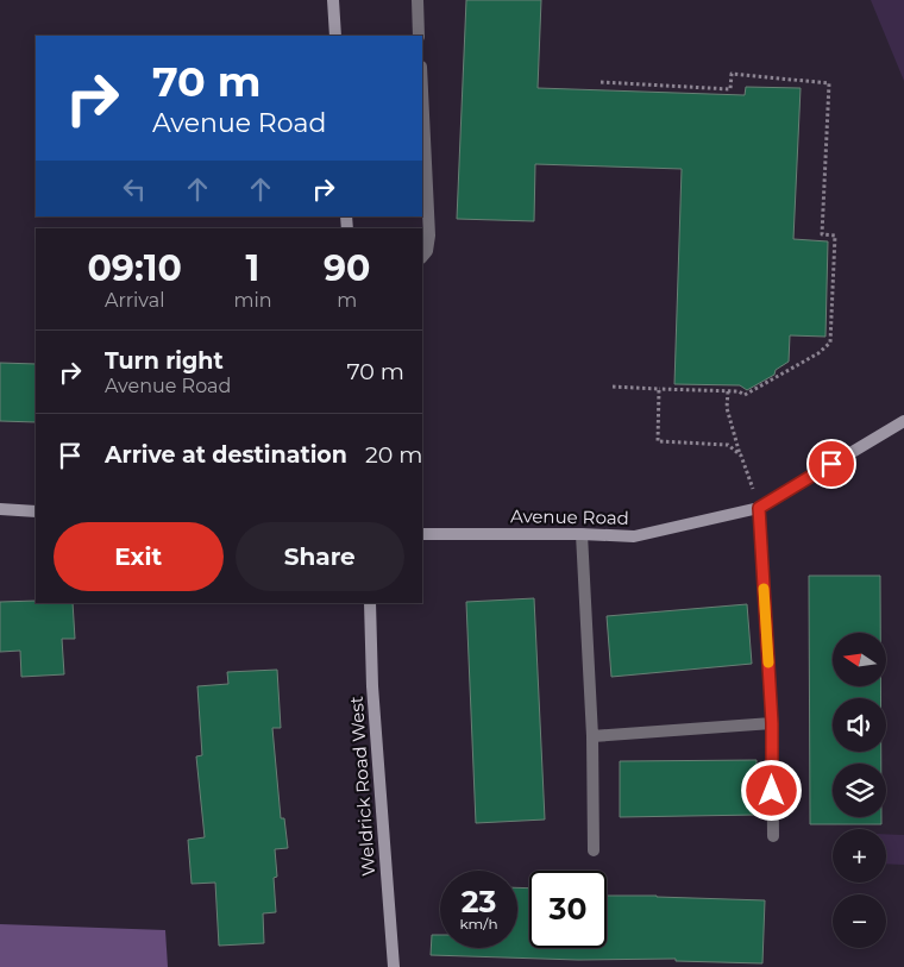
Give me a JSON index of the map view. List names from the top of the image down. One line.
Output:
{"streets":{"street":["Avenue Road","Weldrick Road West"]},"north":"left","page":{"turn":["70 m","Avenue Road"],"eta":["09:10","Arrival","1","min","90","m"],"list":[{"name":"Turn right","note":"Avenue Road","value":"70 m"},{"name":"Arrive at destination","value":"20 m"}],"buttons":["Exit","Share"],"map_buttons":["+","−"],"speed":"23 km/h","limit":"30"}}
